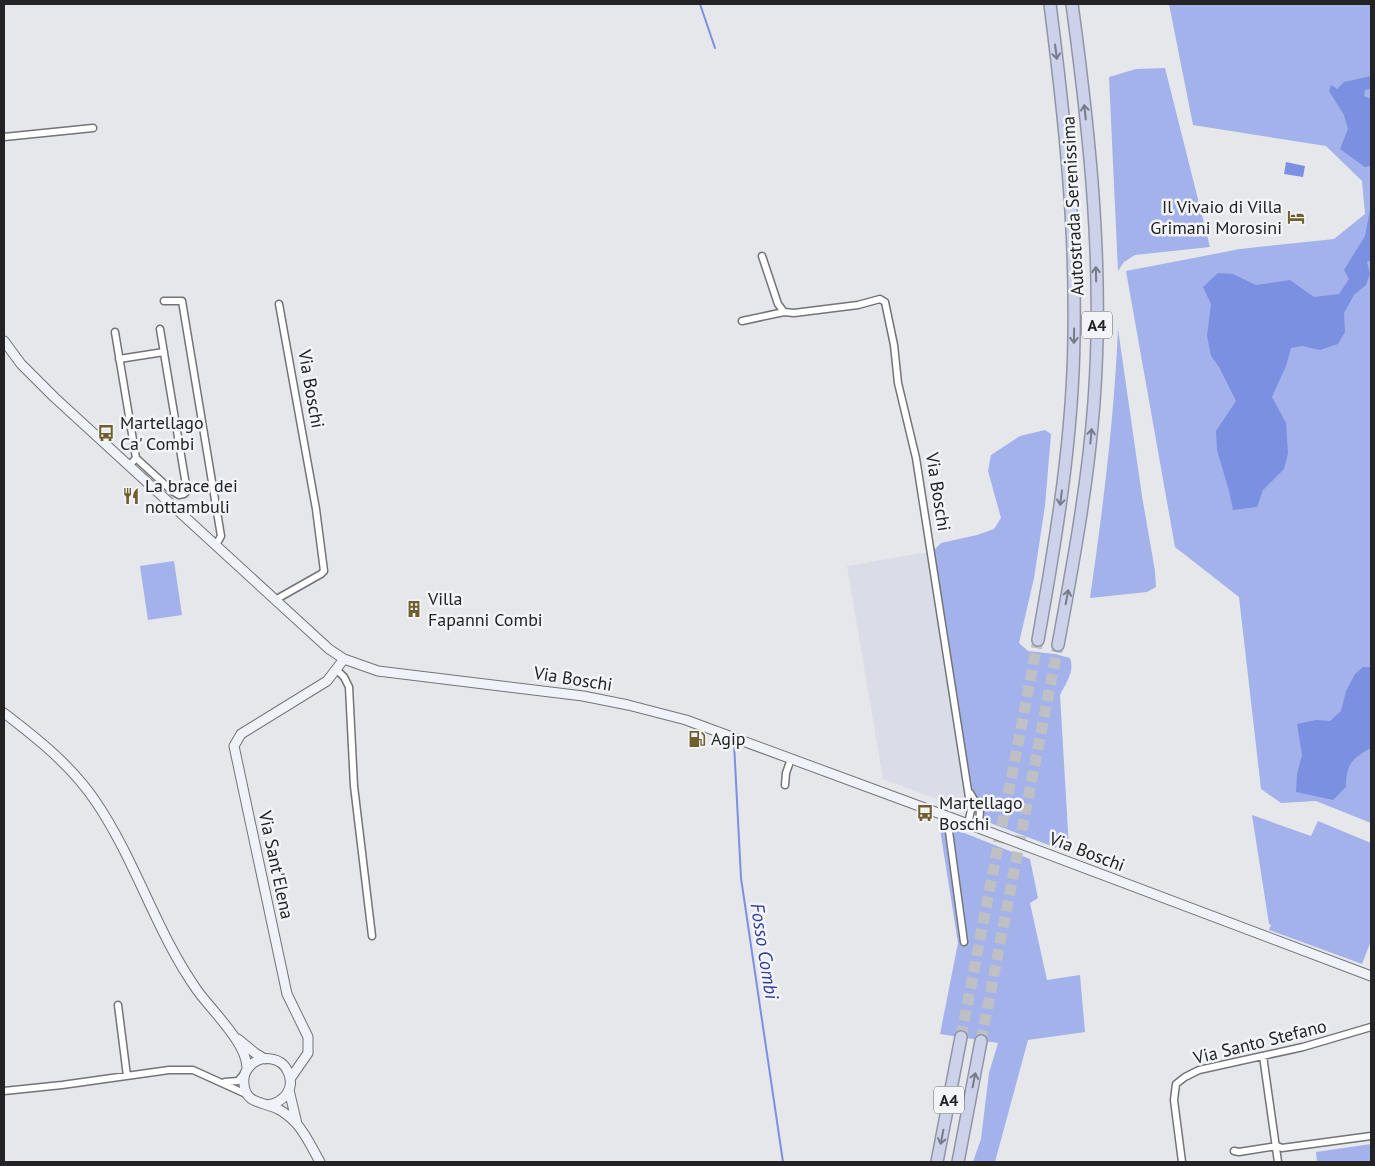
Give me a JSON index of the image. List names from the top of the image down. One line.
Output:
{"streets":{"highway":["Autostrada Serenissima","A4"],"main road":["Via Boschi","Via Sant'Elena"],"street":["Via Santo Stefano"]},"water":["Fosso Combi"],"places":{"hotel":["Il Vivaio di Villa Grimani Morosini"],"bus stop":["Martellago Ca' Combi","Martellago Boschi"],"restaurant":["La brace dei nottambuli"],"building":["Villa Fapanni Combi"],"fuel station":["Agip"]}}
